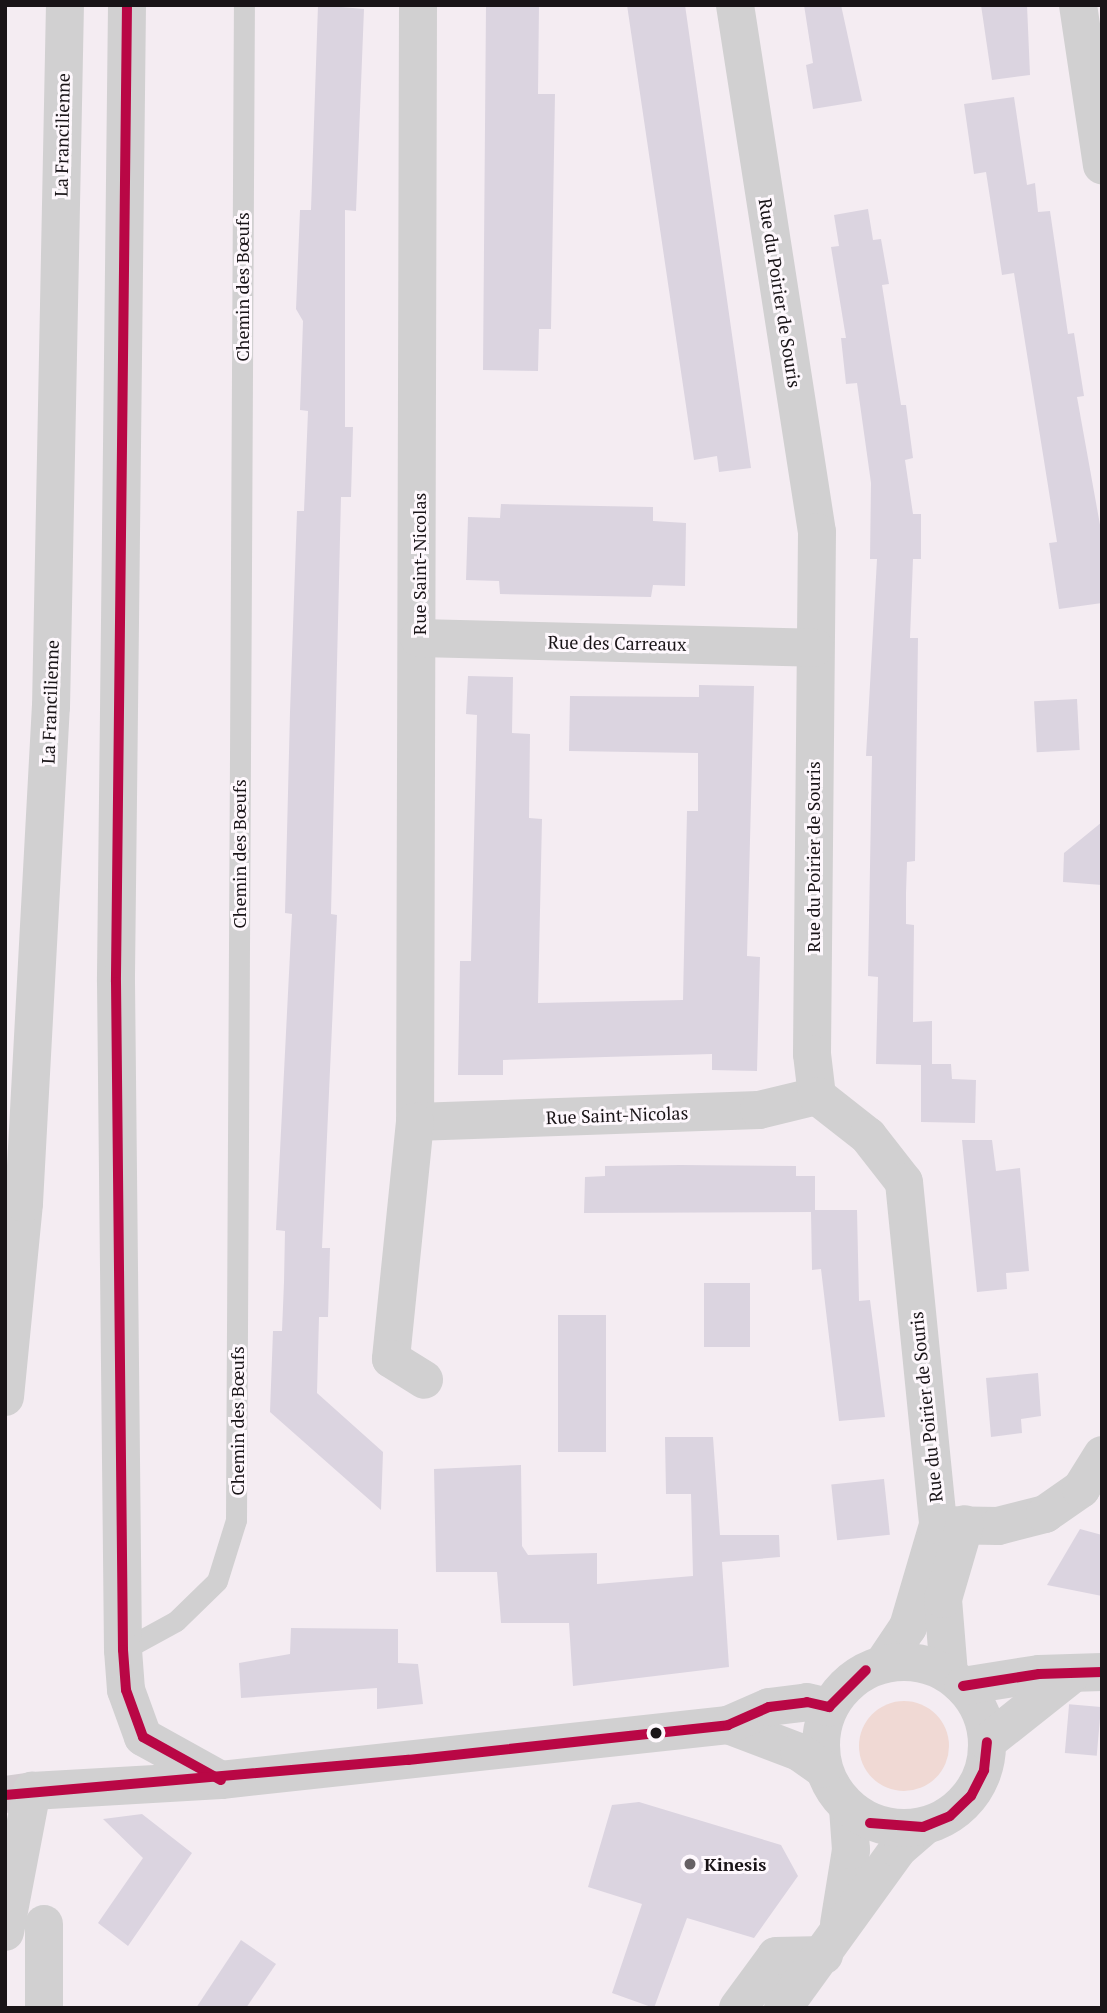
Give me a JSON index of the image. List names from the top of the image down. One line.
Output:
{"streets":{"main road":["La Francilienne","Rue du Poirier de Souris","Rue Saint-Nicolas","Rue des Carreaux"],"lane":["Chemin des Bœufs"]},"crossings":[["Rue du Poirier de Souris","Rue Saint-Nicolas"],["Rue du Poirier de Souris","Rue des Carreaux"],["Rue Saint-Nicolas","Rue des Carreaux"]],"places":["Kinesis"]}
